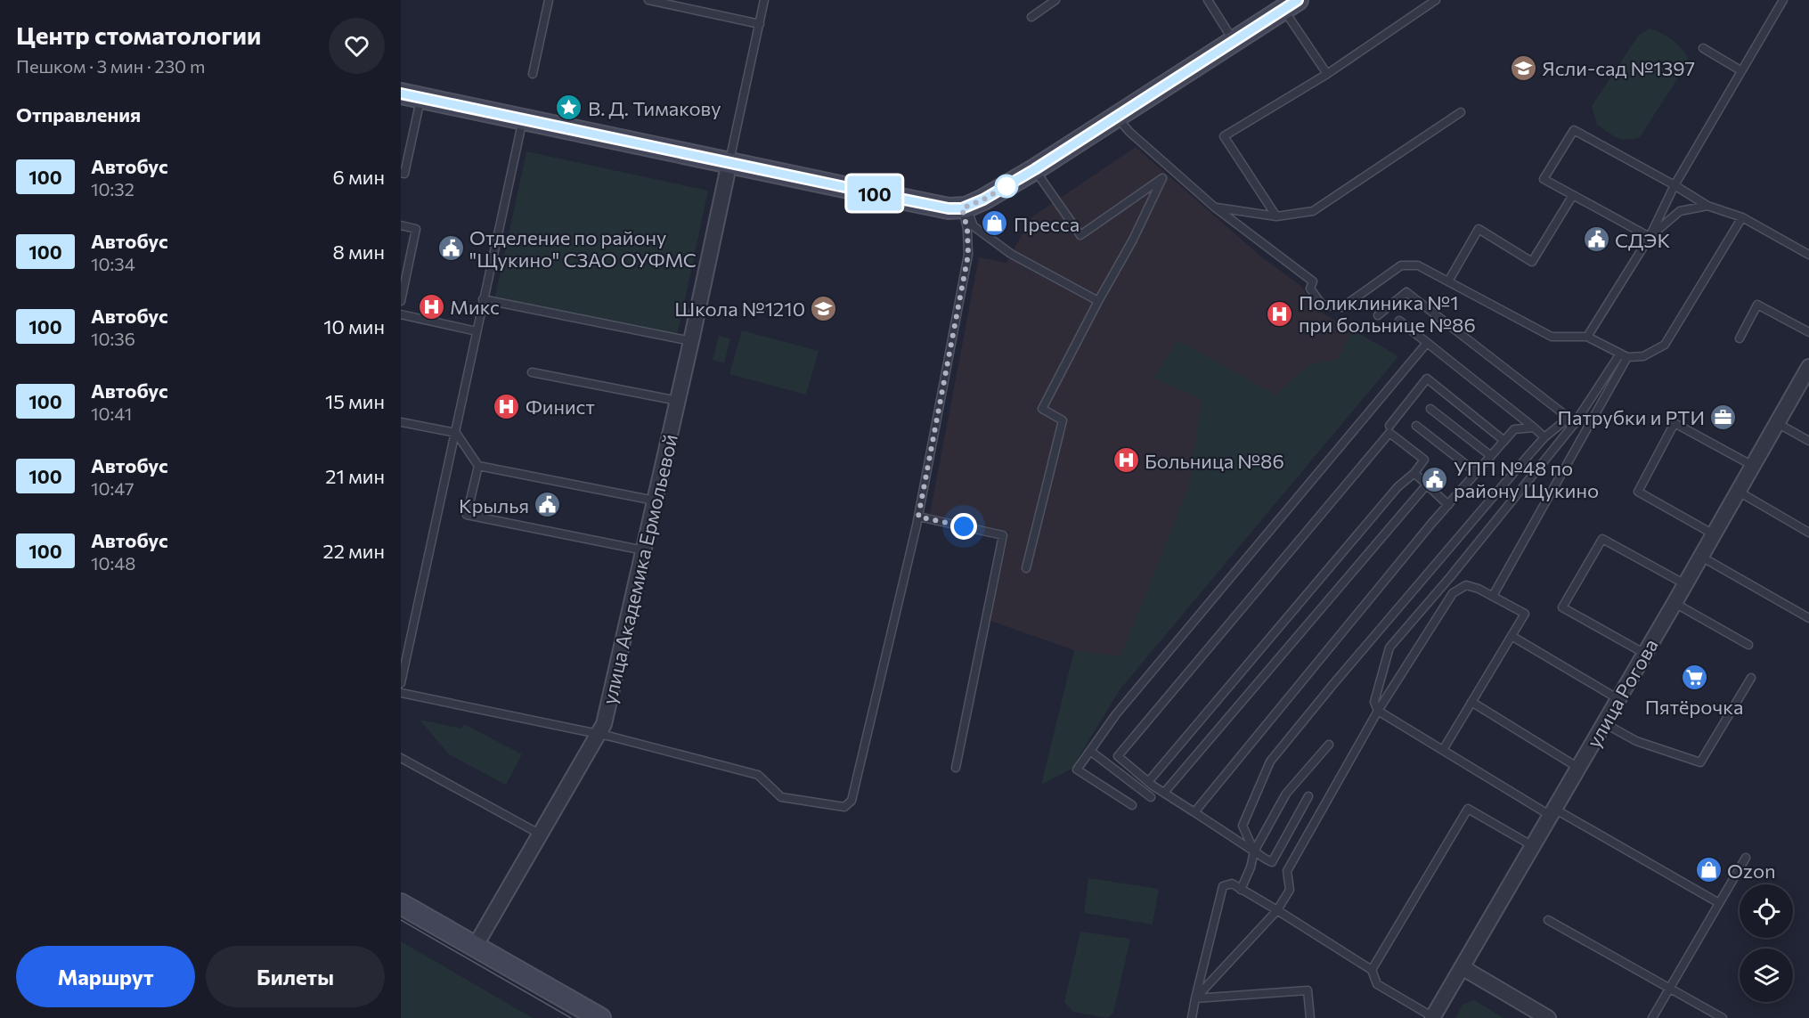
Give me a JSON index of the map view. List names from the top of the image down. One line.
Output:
{"streets":{"street":["улица Академика Ермольевой","улица Рогова"]},"places":{"school or university":["Ясли-сад №1397","Школа №1210"],"place":["В. Д. Тимакову"],"shop":["Пресса","Ozon"],"public building":["СДЭК","Отделение по району \"Щукино\" СЗАО ОУФМС","УПП №48 по району Щукино","Крылья"],"hospital":["Микс","Поликлиника №1 при больнице №86","Финист","Больница №86"],"office":["Патрубки и РТИ"],"supermarket":["Пятёрочка"]},"lines":["bus line 100"],"page":{"heading":[["Центр стоматологии","Пешком · 3 мин · 230 m"],"Отправления"],"on_map":"100","list":[{"mark":"100","name":"Автобус","note":"10:32","value":"6 мин"},{"mark":"100","name":"Автобус","note":"10:34","value":"8 мин"},{"mark":"100","name":"Автобус","note":"10:36","value":"10 мин"},{"mark":"100","name":"Автобус","note":"10:41","value":"15 мин"},{"mark":"100","name":"Автобус","note":"10:47","value":"21 мин"},{"mark":"100","name":"Автобус","note":"10:48","value":"22 мин"}],"buttons":["Маршрут","Билеты"]}}
